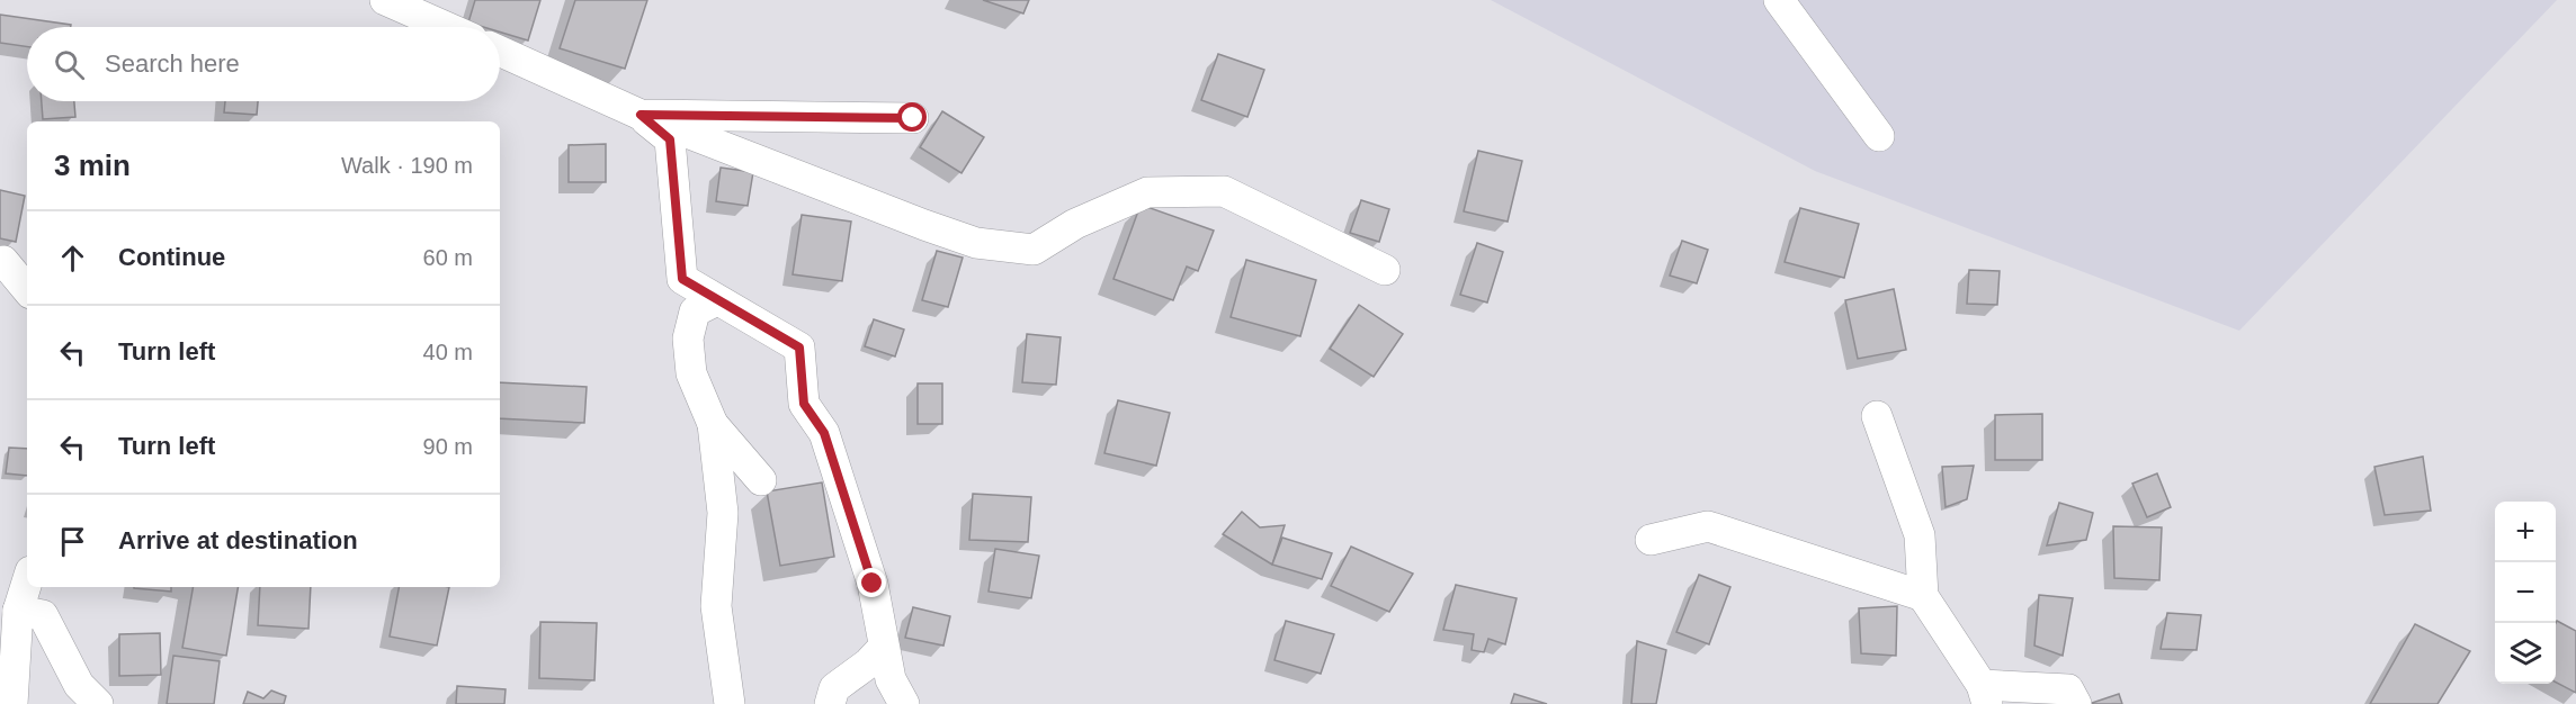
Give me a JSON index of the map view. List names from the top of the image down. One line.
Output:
{"page":{"search":"Search here","heading":["3 min","Walk · 190 m"],"list":[["Continue","60 m"],["Turn left","40 m"],["Turn left","90 m"],"Arrive at destination"],"map_buttons":["+","−"]}}
